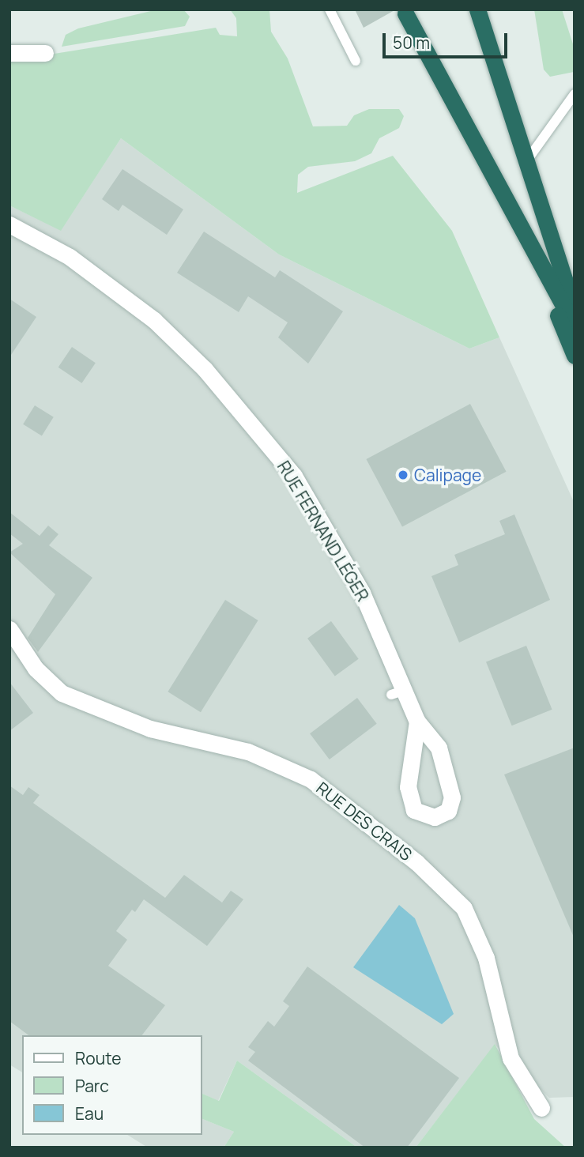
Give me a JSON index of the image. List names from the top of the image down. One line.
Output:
{"streets":{"street":["RUE FERNAND LÉGER","RUE DES CRAIS"]},"places":["Calipage"],"legend":["Route","Parc","Eau"],"scale_bar":"50 m"}
